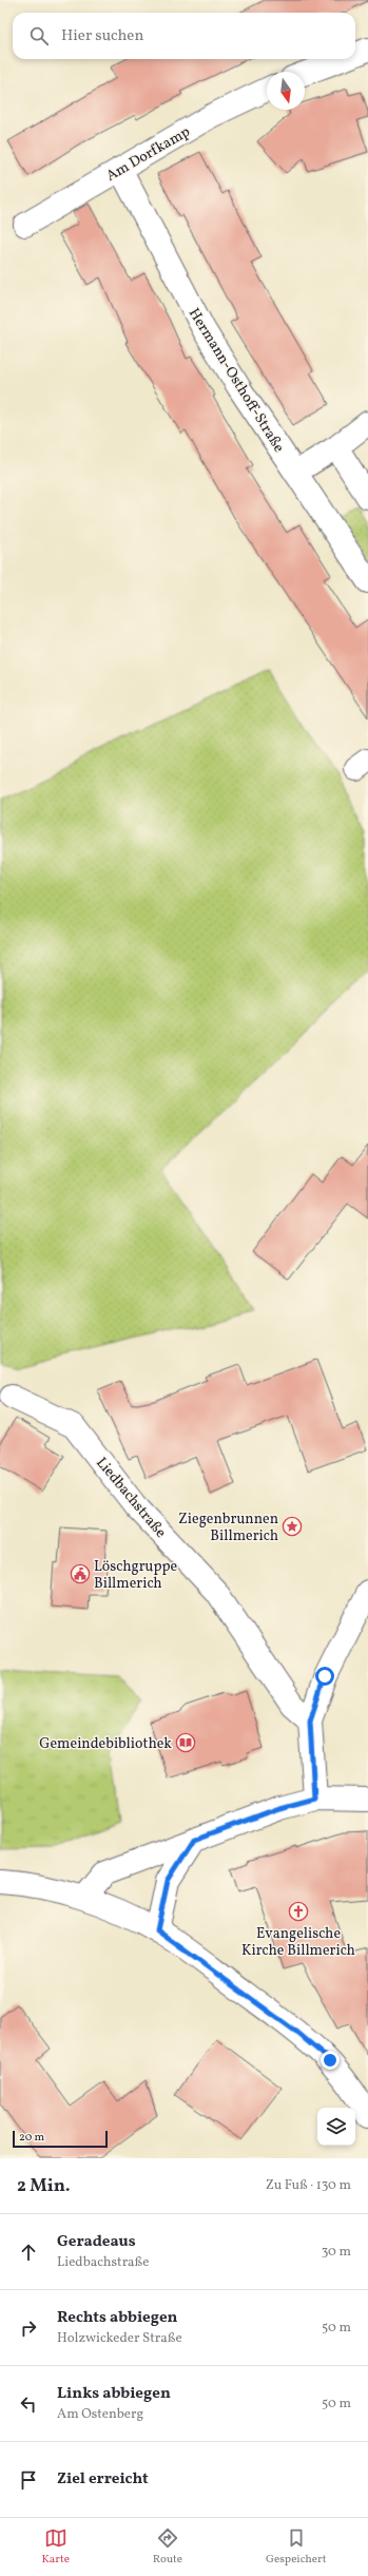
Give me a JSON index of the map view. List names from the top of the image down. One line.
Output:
{"streets":{"street":["Am Dorfkamp","Hermann-Osthoff-Straße","Liedbachstraße"]},"crossings":[["Am Dorfkamp","Hermann-Osthoff-Straße"]],"places":{"place":["Ziegenbrunnen Billmerich"],"public building":["Löschgruppe Billmerich"],"library":["Gemeindebibliothek"],"church":["Evangelische Kirche Billmerich"]},"scale_bar":"20 m","north":"bottom","page":{"search":"Hier suchen","scale":"20 m","heading":["2 Min.","Zu Fuß · 130 m"],"list":[["Geradeaus","Liedbachstraße","30 m"],["Rechts abbiegen","Holzwickeder Straße","50 m"],["Links abbiegen","Am Ostenberg","50 m"],"Ziel erreicht"],"nav":["Karte","Route","Gespeichert"]}}
